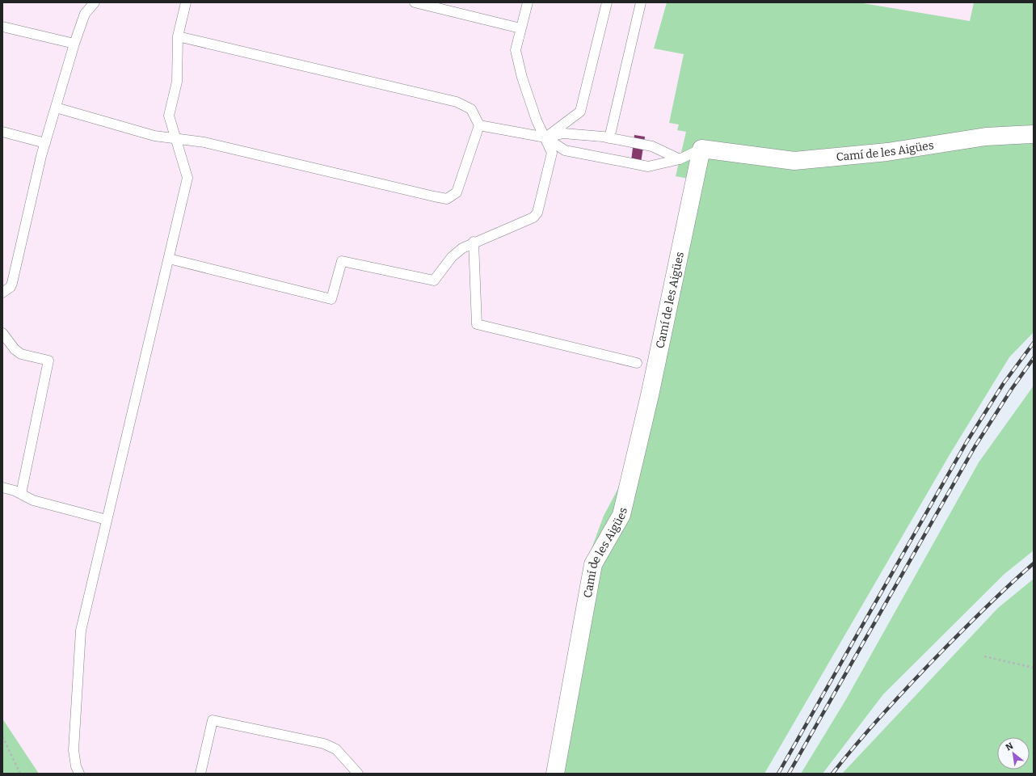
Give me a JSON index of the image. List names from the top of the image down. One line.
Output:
{"streets":{"street":["Camí de les Aigües"]},"north":"top left"}
